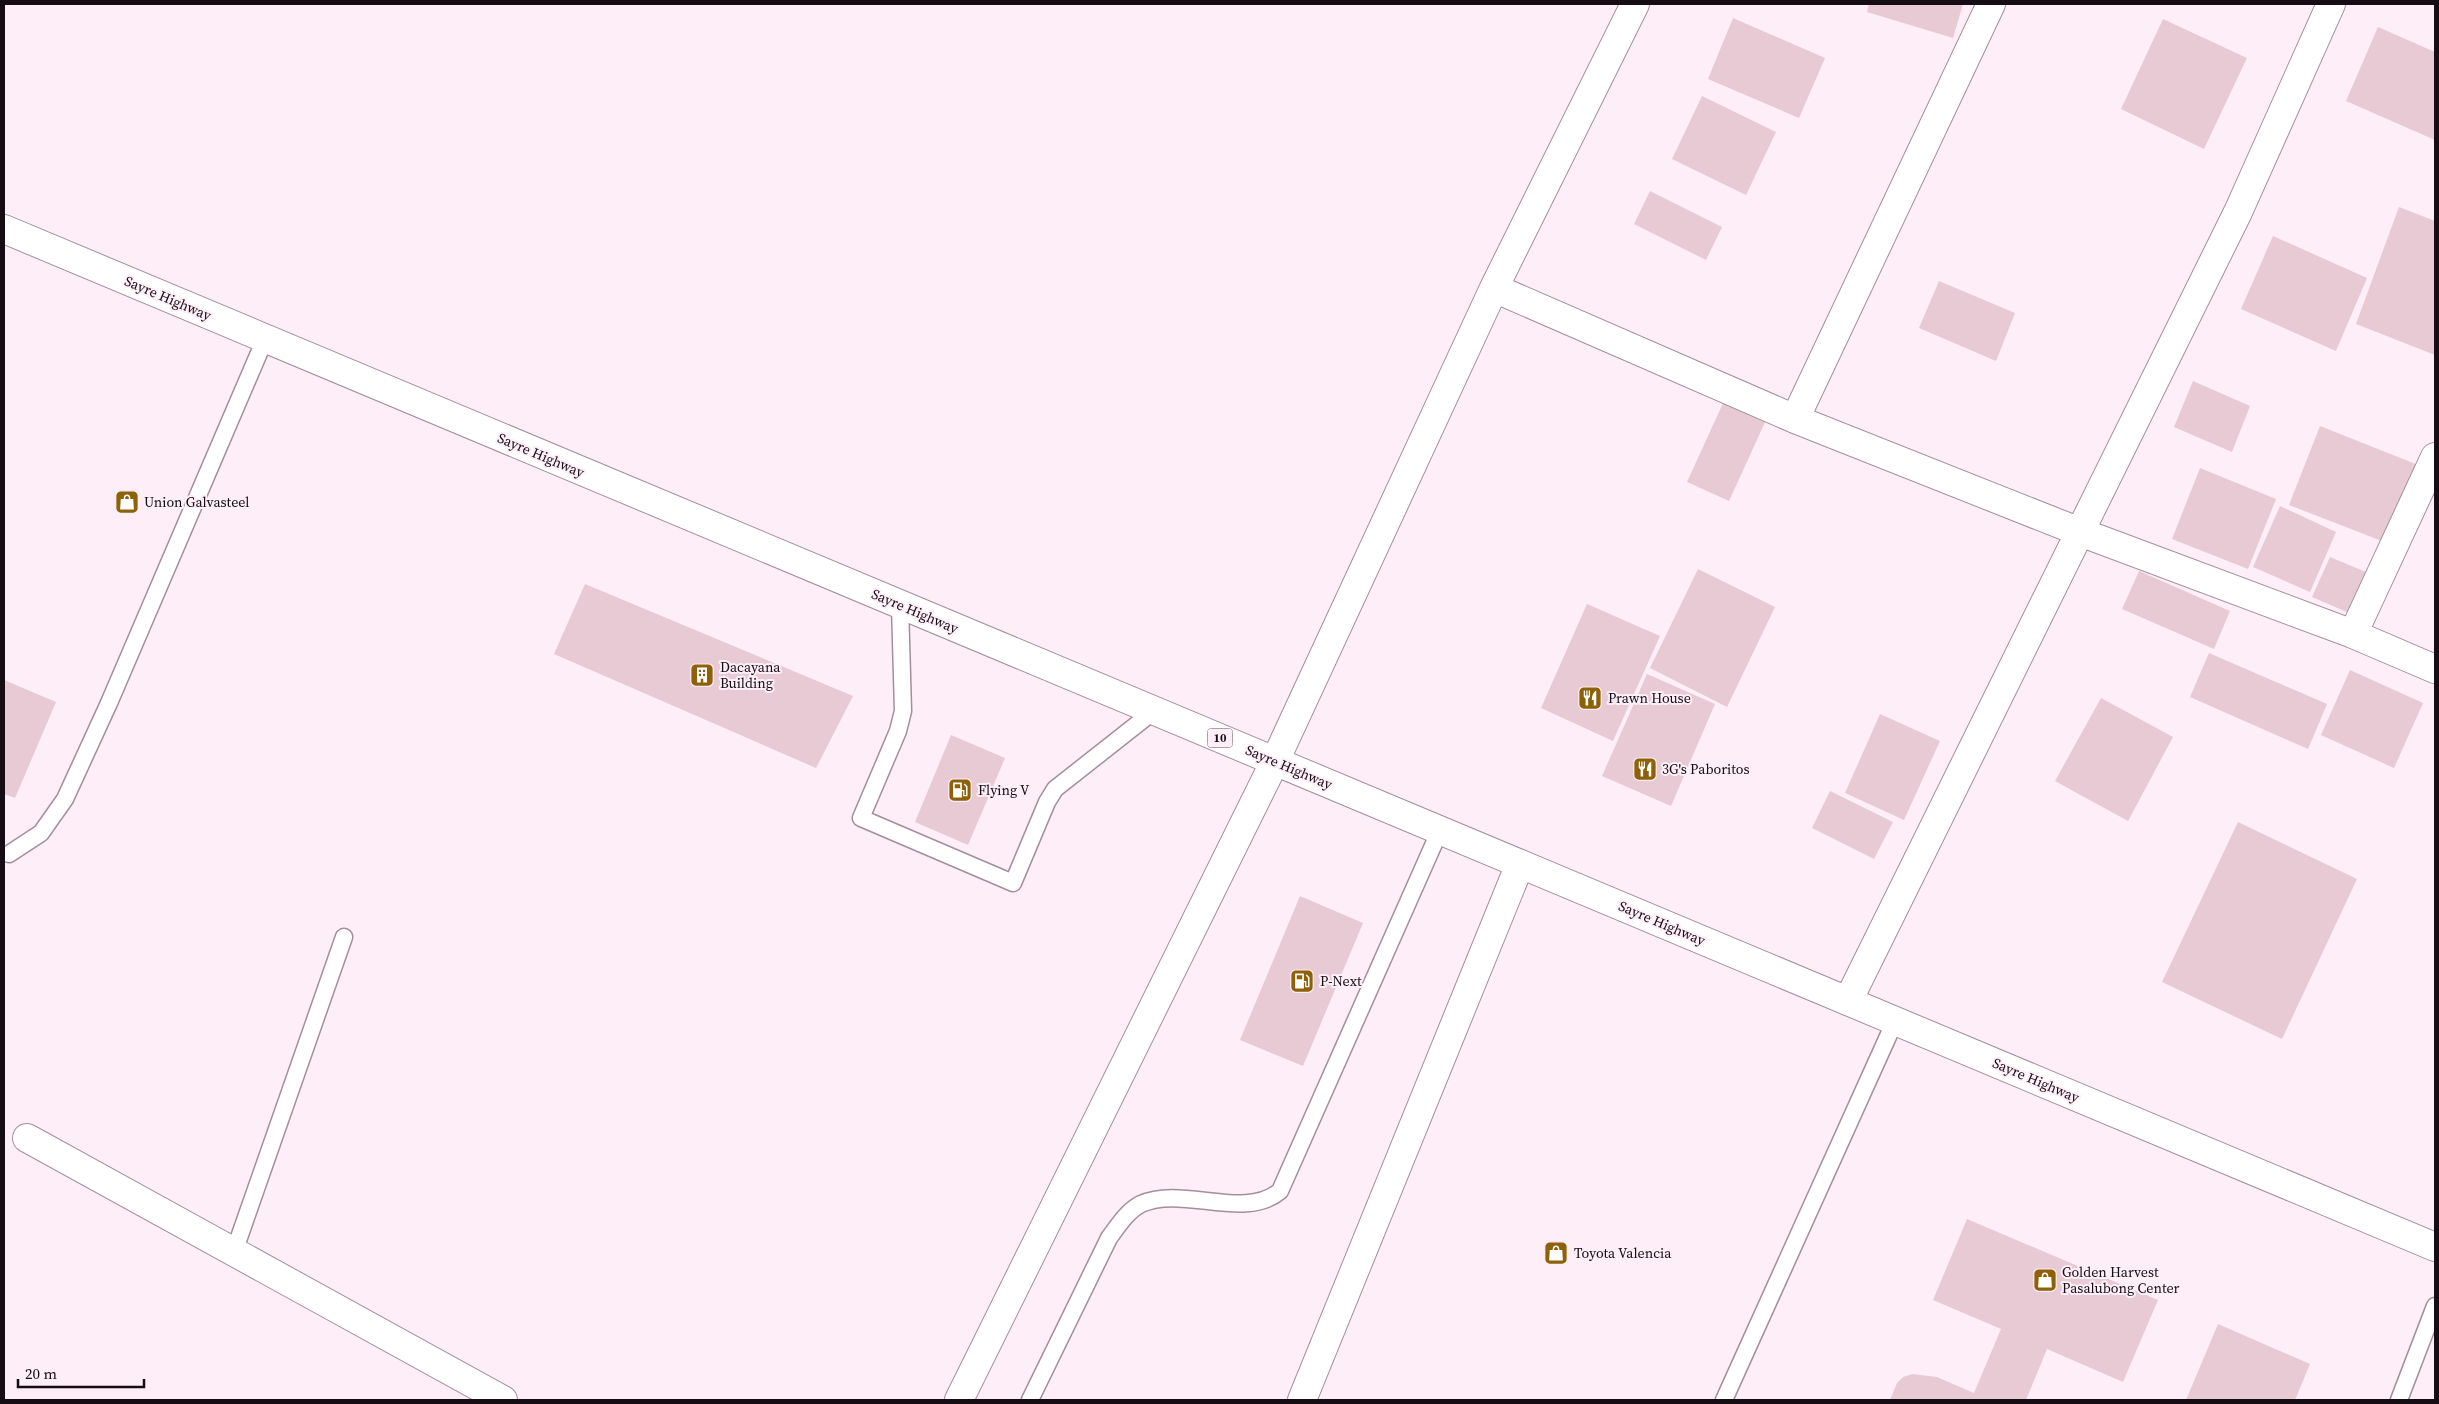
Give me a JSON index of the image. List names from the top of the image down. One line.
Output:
{"streets":{"main road":["Sayre Highway","10"]},"places":{"shop":["Union Galvasteel","Toyota Valencia","Golden Harvest Pasalubong Center"],"building":["Dacayana Building"],"restaurant":["Prawn House","3G's Paboritos"],"fuel station":["Flying V","P-Next"]},"scale_bar":"20 m"}
